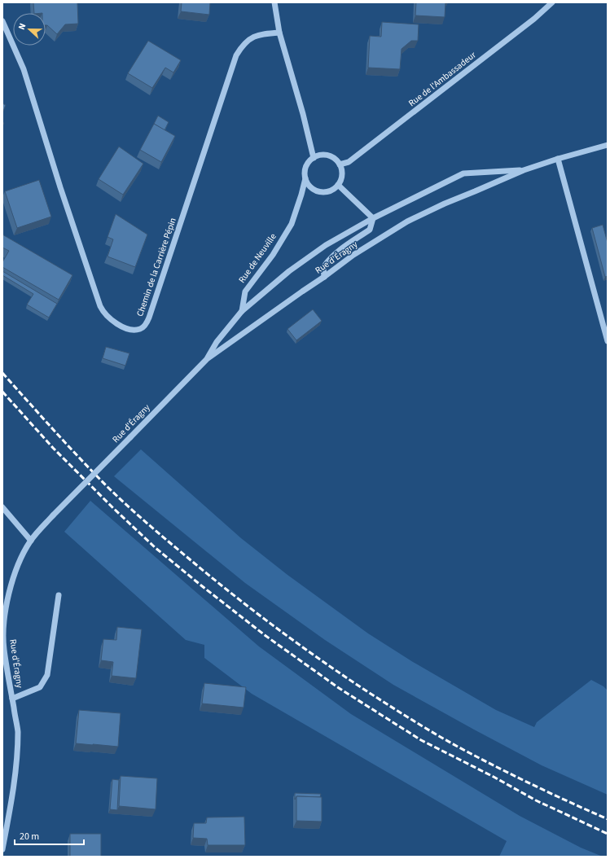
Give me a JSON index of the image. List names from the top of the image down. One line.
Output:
{"streets":{"street":["Rue de l'Ambassadeur","Rue d'Éragny","Rue de Neuville","Chemin de la Carrière Pépin"]},"crossings":[["Rue de l'Ambassadeur","Rue de Neuville"],["Rue d'Éragny","Rue de Neuville"]],"scale_bar":"20 m","north":"left"}
